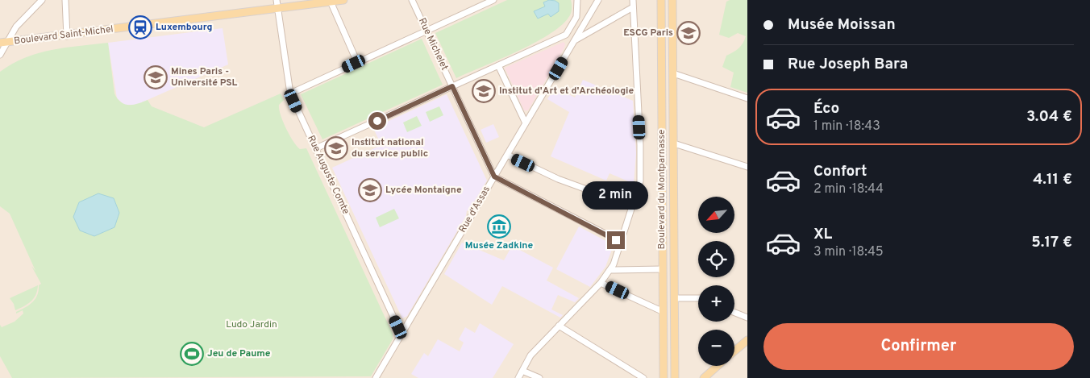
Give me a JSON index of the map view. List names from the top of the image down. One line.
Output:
{"streets":{"main road":["Boulevard Saint-Michel","Boulevard du Montparnasse"],"street":["Rue Michelet","Rue Auguste Comte","Rue d'Assas"]},"crossings":[["Boulevard Saint-Michel","Rue Auguste Comte"],["Rue Michelet","Rue d'Assas"],["Rue Auguste Comte","Rue d'Assas"]],"parks":["Ludo Jardin"],"places":{"station":["Luxembourg"],"school or university":["ESCG Paris","Mines Paris - Université PSL","Institut d'Art et d'Archéologie","Institut national du service public","Lycée Montaigne"],"museum":["Musée Zadkine"],"sports":["Jeu de Paume"]},"north":"bottom left","page":{"banner":["Musée Moissan","Rue Joseph Bara"],"list":[{"name":"Éco","note":"1 min · 18:43","value":"3.04 €"},{"name":"Confort","note":"2 min · 18:44","value":"4.11 €"},{"name":"XL","note":"3 min · 18:45","value":"5.17 €"}],"bubble":"2 min","map_buttons":["+","−"],"buttons":"Confirmer"}}
